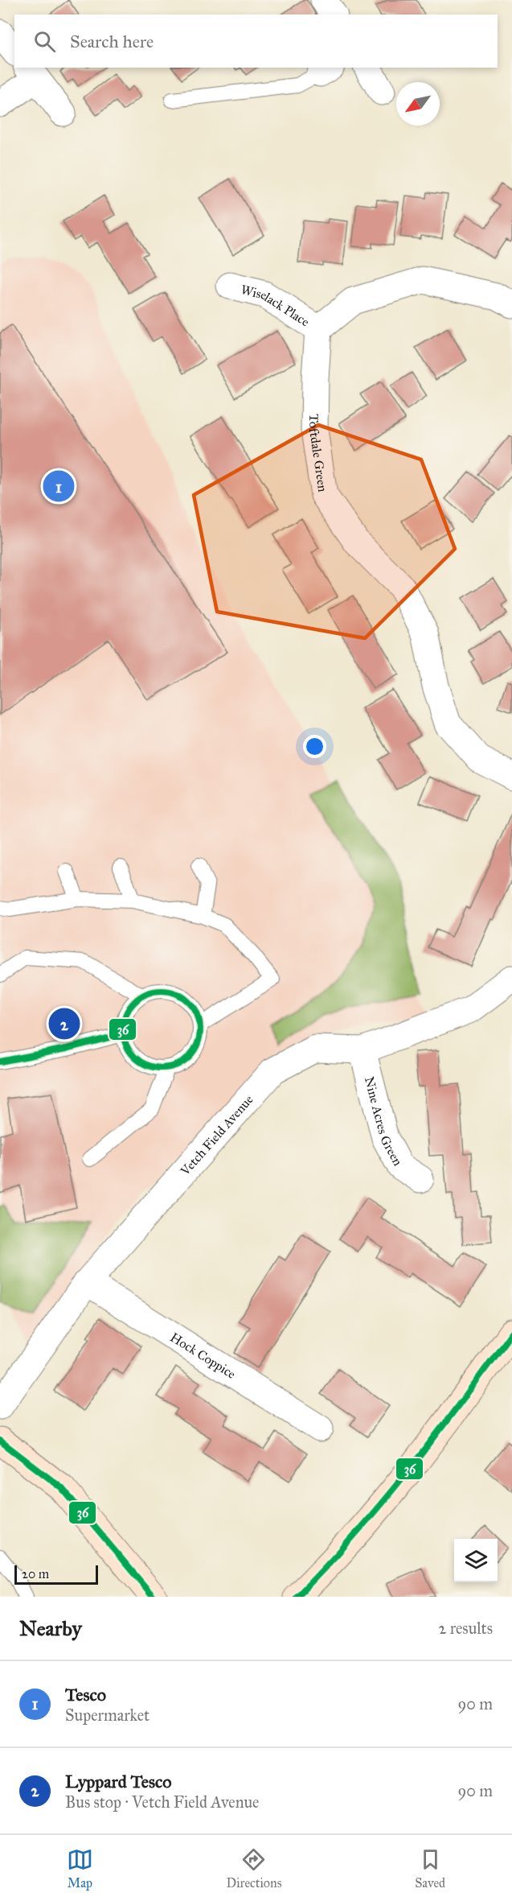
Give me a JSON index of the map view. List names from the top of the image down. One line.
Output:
{"streets":{"street":["Wiselack Place","Toftdale Green","Nine Acres Green","Vetch Field Avenue","Hock Coppice"]},"crossings":[["Wiselack Place","Toftdale Green"],["Nine Acres Green","Vetch Field Avenue"],["Vetch Field Avenue","Hock Coppice"]],"lines":["transit line 36"],"scale_bar":"20 m","north":"bottom left","page":{"search":"Search here","pins":["1","2"],"scale":"20 m","heading":["Nearby","2 results"],"list":[{"mark":"1","name":"Tesco","note":"Supermarket","value":"90 m"},{"mark":"2","name":"Lyppard Tesco","note":"Bus stop · Vetch Field Avenue","value":"90 m"}],"nav":["Map","Directions","Saved"]}}
